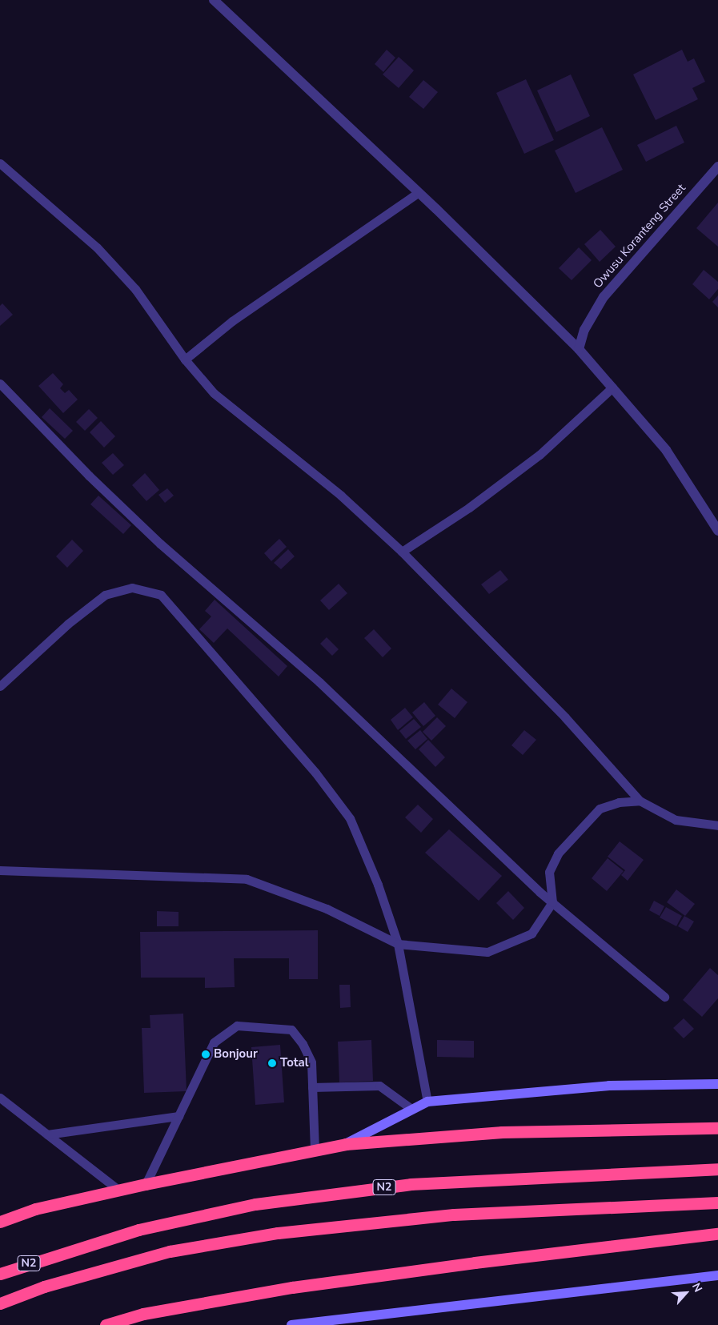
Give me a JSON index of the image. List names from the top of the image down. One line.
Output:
{"streets":{"highway":["N2"],"street":["Owusu Koranteng Street"]},"places":["Bonjour","Total"],"north":"top right"}
